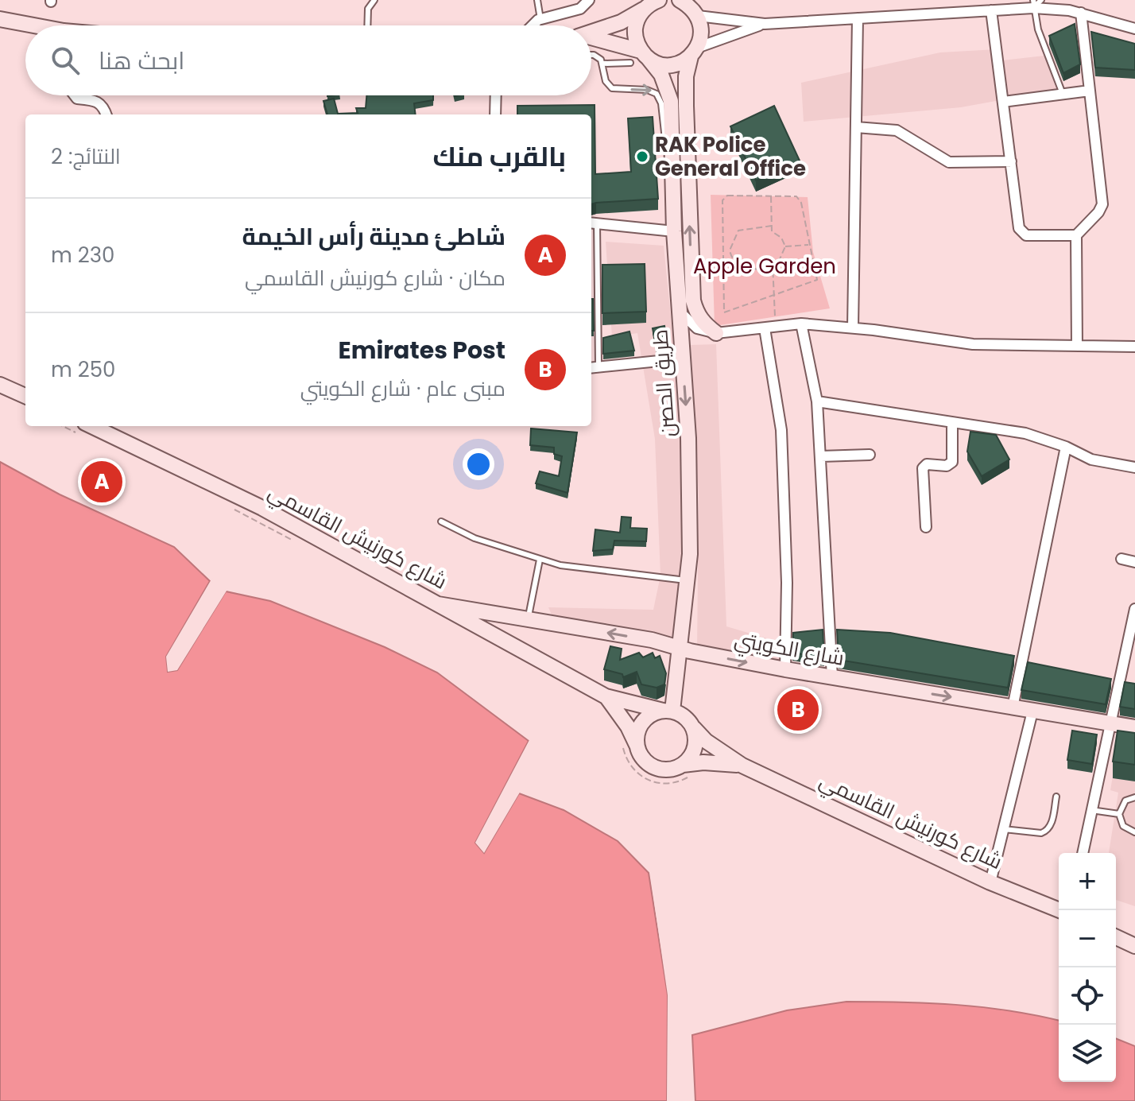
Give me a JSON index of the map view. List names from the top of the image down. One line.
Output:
{"streets":{"street":["طريق الحصن","شارع كورنيش القاسمي","شارع الكويتي"]},"crossings":[["طريق الحصن","شارع كورنيش القاسمي"],["طريق الحصن","شارع الكويتي"],["شارع كورنيش القاسمي","شارع الكويتي"]],"parks":["Apple Garden"],"places":["RAK Police General Office"],"page":{"search":"ابحث هنا","heading":["بالقرب منك","النتائج: 2"],"list":[{"mark":"A","name":"شاطئ مدينة رأس الخيمة","note":"مكان · شارع كورنيش القاسمي","value":"230 m"},{"mark":"B","name":"Emirates Post","note":"مبنى عام · شارع الكويتي","value":"250 m"}],"pins":["A","B"],"map_buttons":["+","−"]}}
